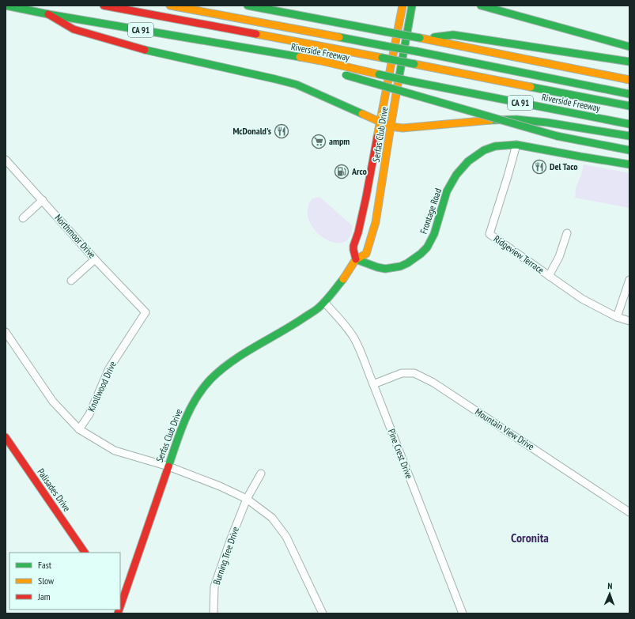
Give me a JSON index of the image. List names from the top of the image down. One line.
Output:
{"streets":{"main road":["CA 91","Riverside Freeway","Serfas Club Drive","Frontage Road","Palisades Drive"],"street":["Northmoor Drive","Ridgeview Terrace","Knollwood Drive","Mountain View Drive","Pine Crest Drive","Burning Tree Drive"]},"crossings":[["Serfas Club Drive","Frontage Road"],["Serfas Club Drive","Pine Crest Drive"],["Frontage Road","Ridgeview Terrace"],["Northmoor Drive","Knollwood Drive"],["Mountain View Drive","Pine Crest Drive"]],"districts":["Coronita"],"places":{"restaurant":["McDonald's","Del Taco"],"supermarket":["ampm"],"fuel station":["Arco"]},"legend":["Fast","Slow","Jam"],"north":"top"}
